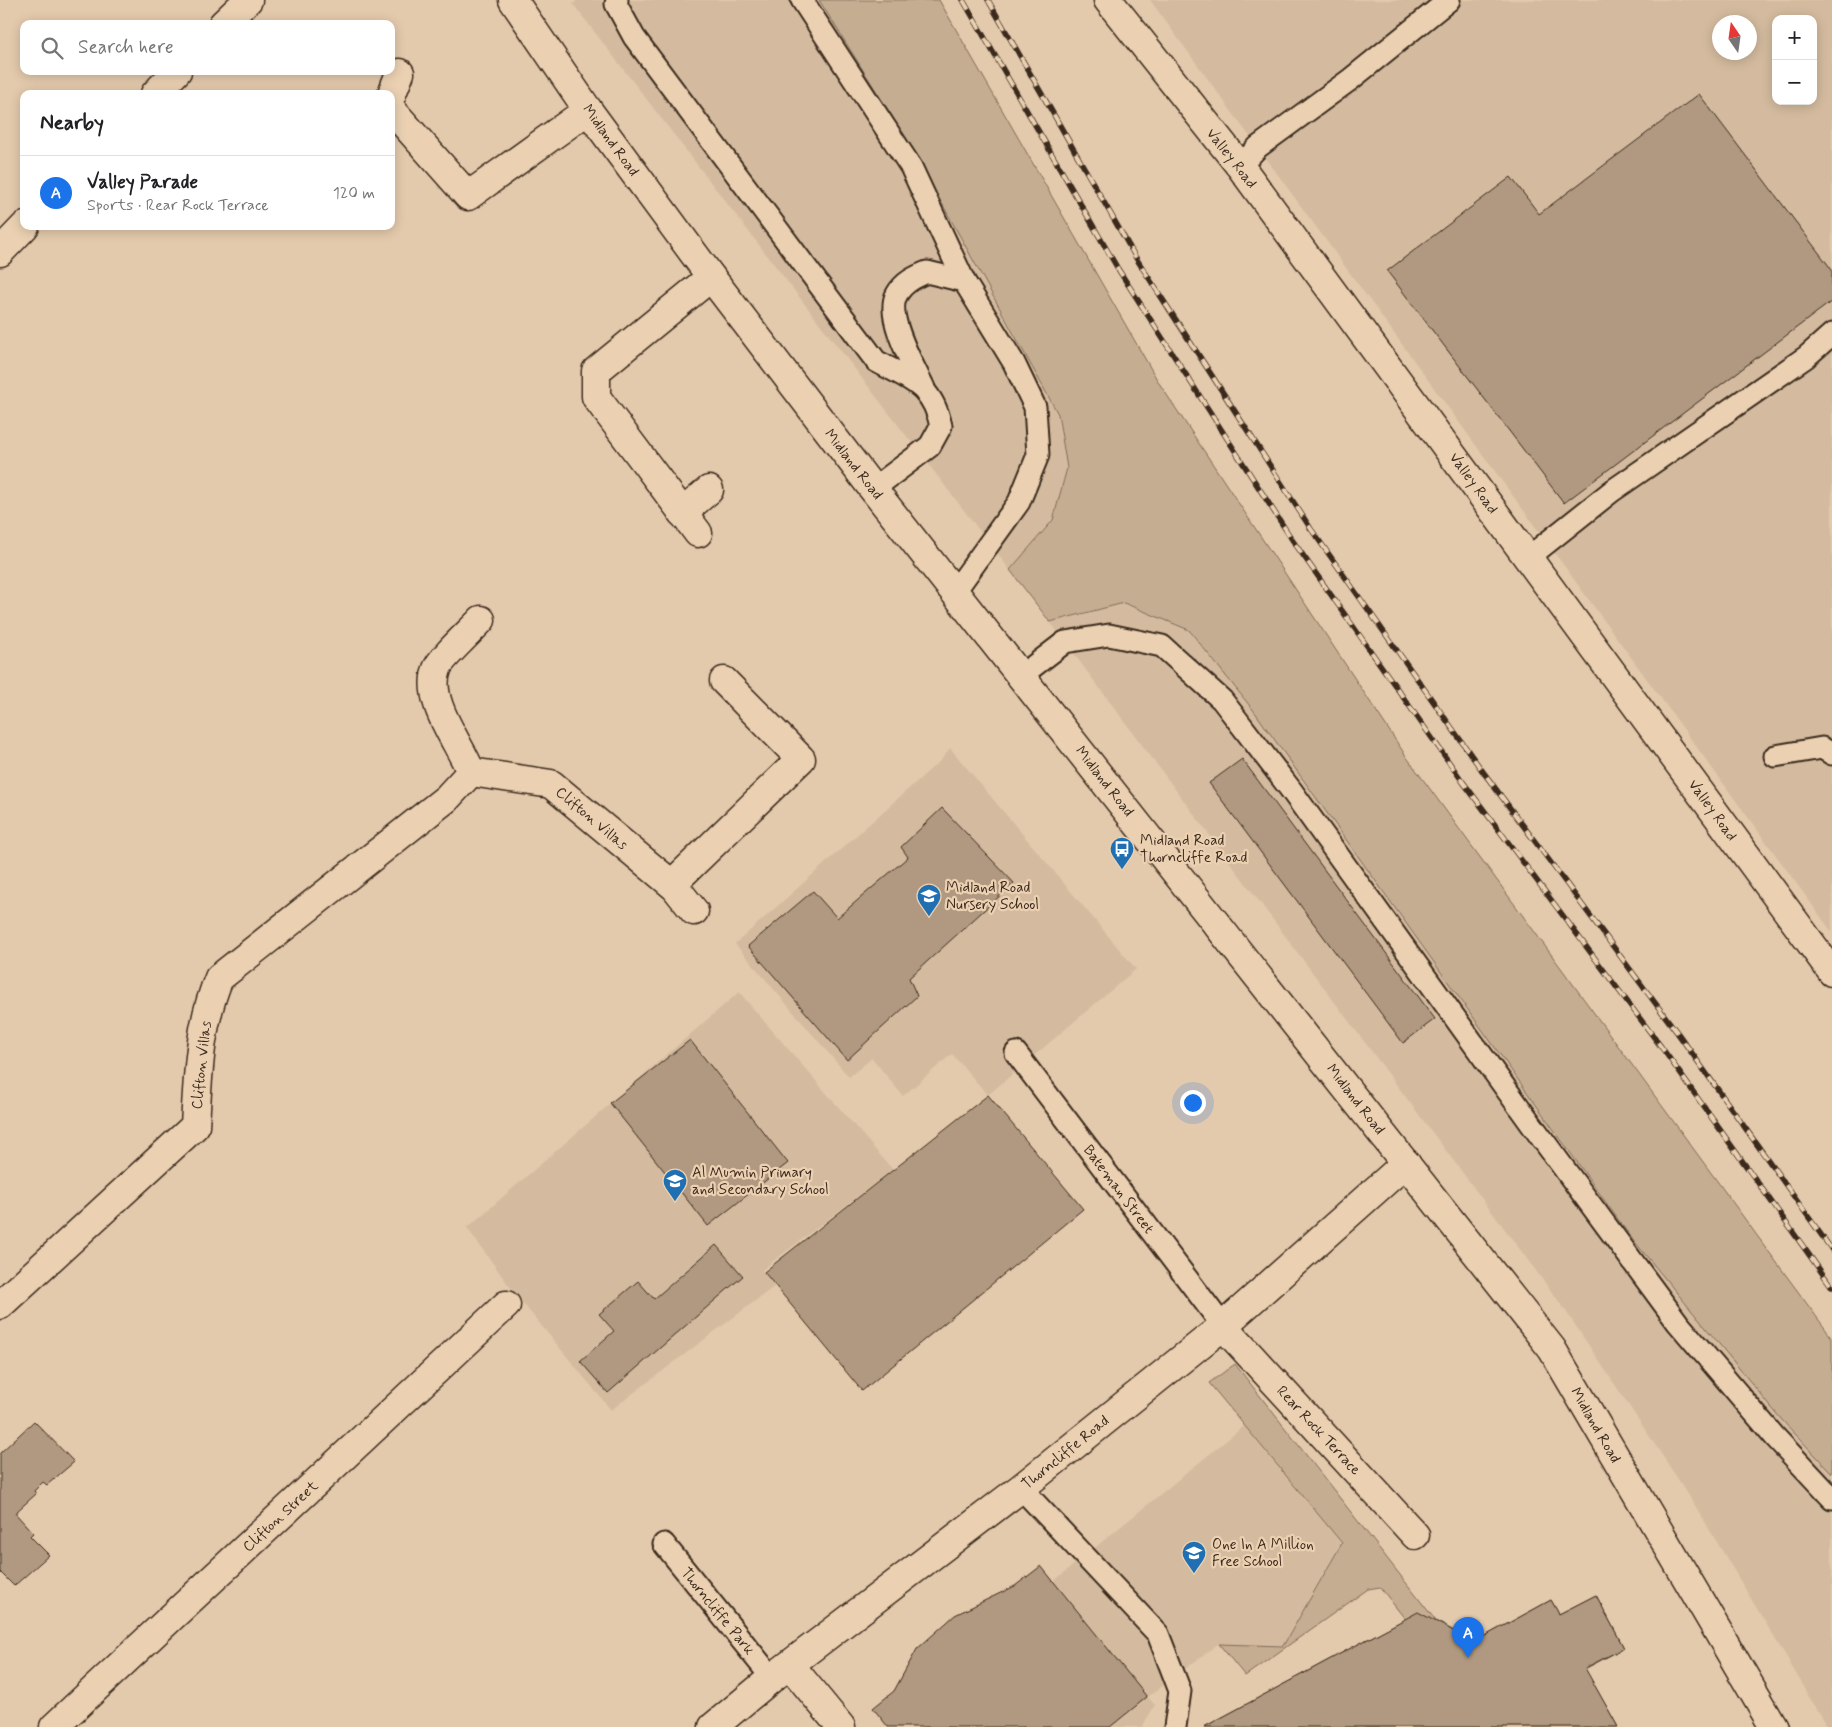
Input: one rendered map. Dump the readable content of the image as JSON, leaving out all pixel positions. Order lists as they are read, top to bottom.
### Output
{
  "streets": {
    "main road": [
      "Midland Road",
      "Valley Road",
      "Clifton Villas",
      "Rear Rock Terrace",
      "Thorncliffe Road",
      "Clifton Street"
    ],
    "lane": ["Bateman Street", "Thorncliffe Park"]
  },
  "crossings": [
    ["Midland Road", "Thorncliffe Road"],
    ["Bateman Street", "Rear Rock Terrace"],
    ["Bateman Street", "Thorncliffe Road"],
    ["Rear Rock Terrace", "Thorncliffe Road"],
    ["Thorncliffe Road", "Thorncliffe Park"]
  ],
  "places": {
    "bus stop": ["Midland Road Thorncliffe Road"],
    "school or university": ["Midland Road Nursery School", "Al Mumin Primary and Secondary School", "One In A Million Free School"]
  },
  "north": "top",
  "page": {
    "map_buttons": ["+", "−"],
    "search": "Search here",
    "heading": "Nearby",
    "list": [
      {
        "mark": "A",
        "name": "Valley Parade",
        "note": "Sports · Rear Rock Terrace",
        "value": "120 m"
      }
    ],
    "pins": "A"
  }
}
